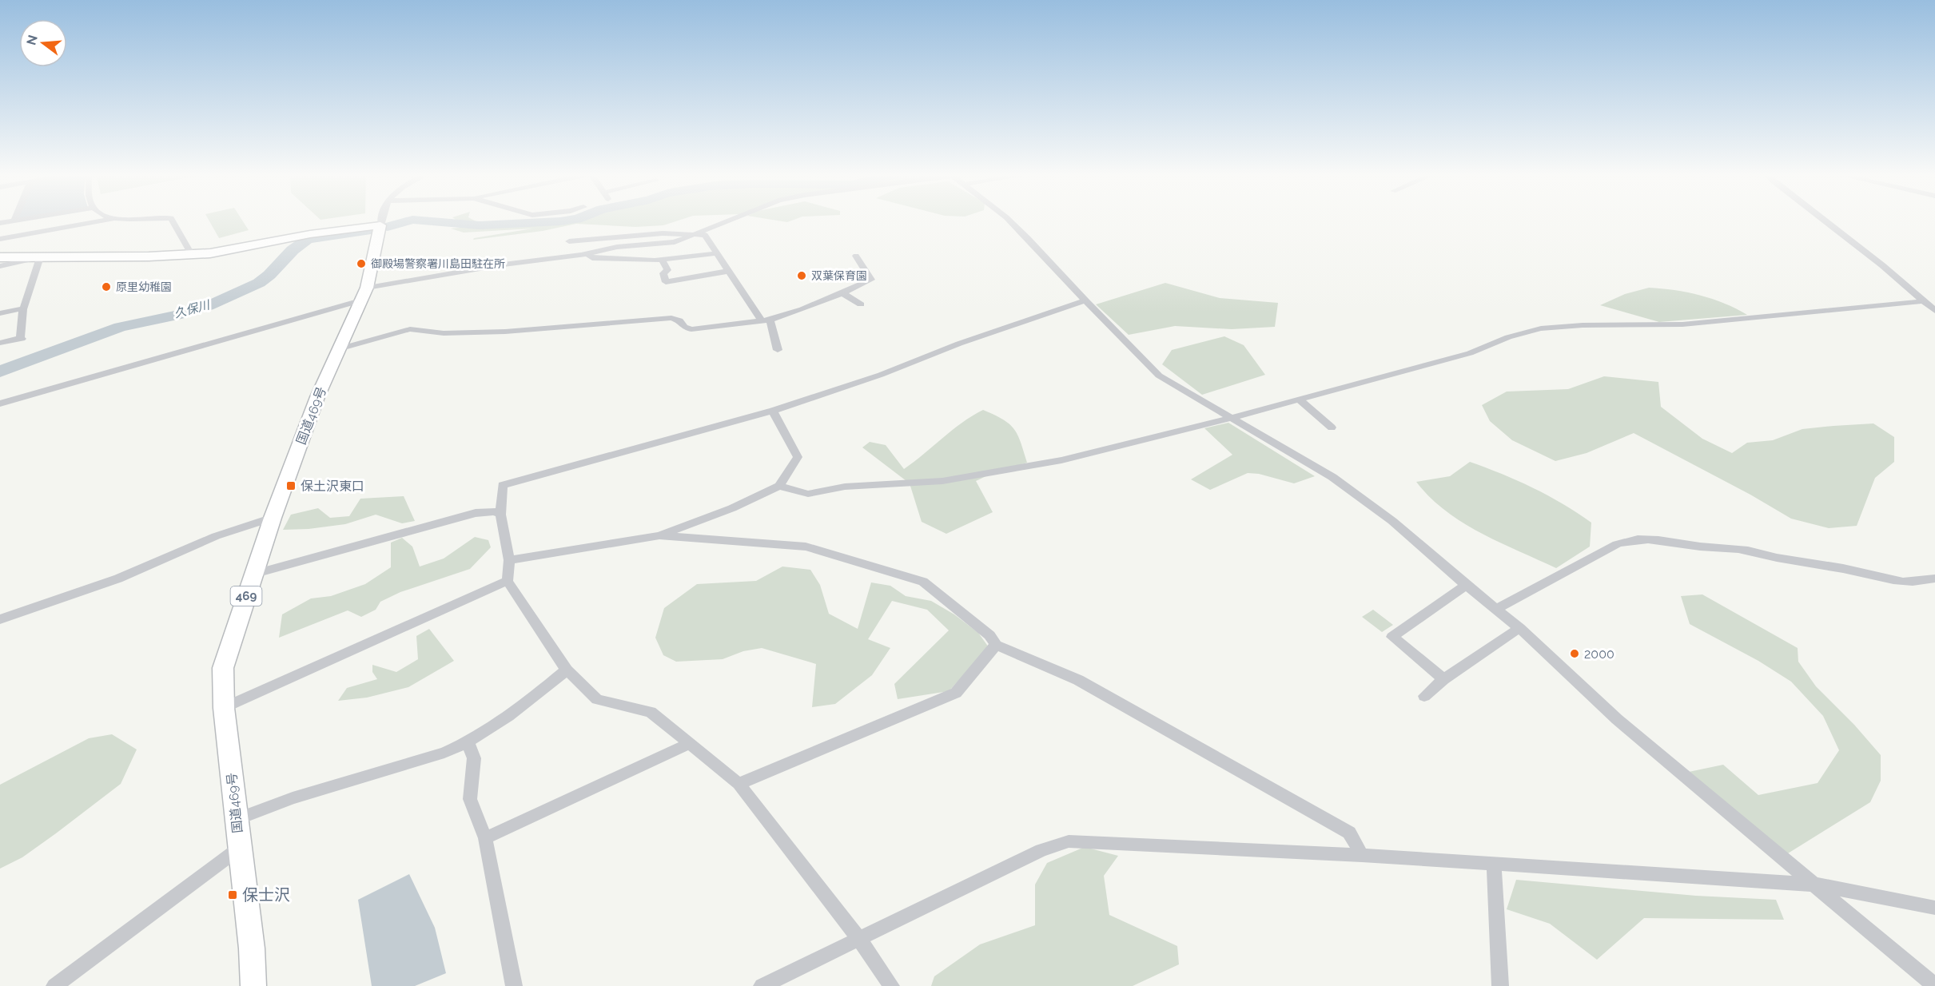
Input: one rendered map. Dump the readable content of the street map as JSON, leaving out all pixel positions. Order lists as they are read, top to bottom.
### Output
{
  "streets": {
    "highway": ["国道469号", "469"]
  },
  "water": ["久保川"],
  "places": {
    "other": [
      "御殿場警察署川島田駐在所",
      "双葉保育園",
      "原里幼稚園",
      "2000"
    ],
    "transit": ["保土沢東口", "保士沢"]
  },
  "north": "left"
}
